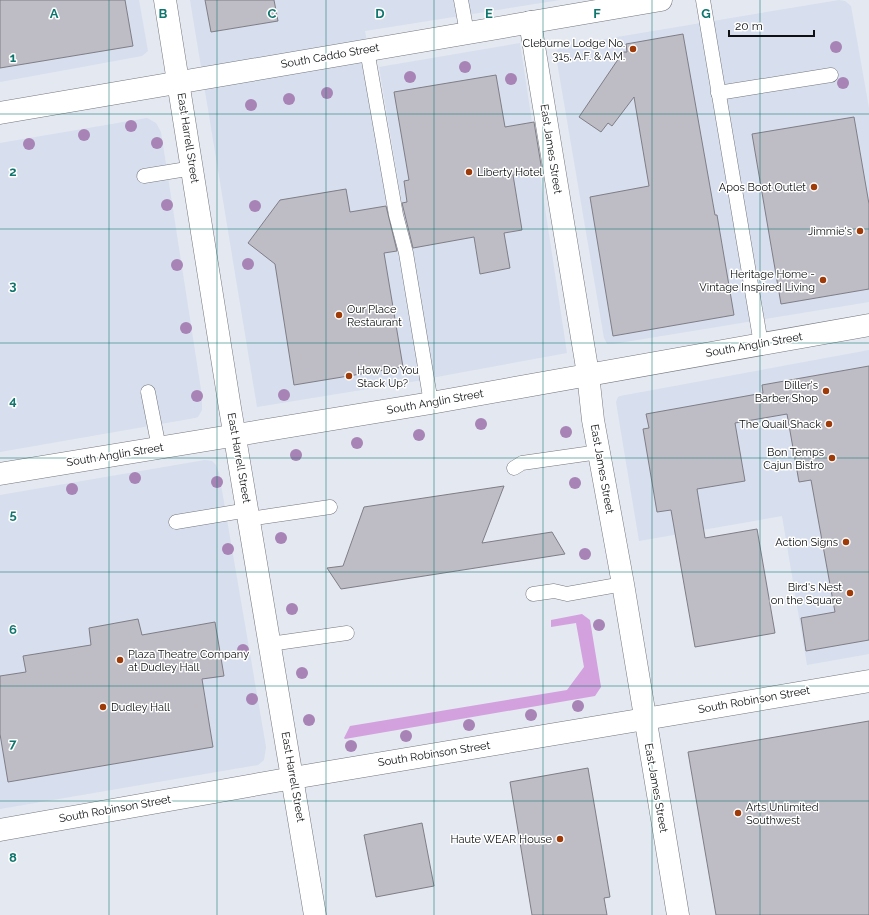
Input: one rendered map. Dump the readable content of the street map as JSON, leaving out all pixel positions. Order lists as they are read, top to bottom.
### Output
{
  "streets": {
    "street": [
      "South Caddo Street",
      "East Harrell Street",
      "East James Street",
      "South Anglin Street",
      "South Robinson Street"
    ]
  },
  "crossings": [
    ["South Caddo Street", "East Harrell Street"],
    ["South Caddo Street", "East James Street"],
    ["East Harrell Street", "South Anglin Street"],
    ["East Harrell Street", "South Robinson Street"],
    ["East James Street", "South Anglin Street"],
    ["East James Street", "South Robinson Street"]
  ],
  "places": [
    "Cleburne Lodge No. 315, A.F. & A.M.",
    "Liberty Hotel",
    "Apos Boot Outlet",
    "Jimmie's",
    "Heritage Home - Vintage Inspired Living",
    "Our Place Restaurant",
    "How Do You Stack Up?",
    "Diller's Barber Shop",
    "The Quail Shack",
    "Bon Temps Cajun Bistro",
    "Action Signs",
    "Bird's Nest on the Square",
    "Plaza Theatre Company at Dudley Hall",
    "Dudley Hall",
    "Arts Unlimited Southwest",
    "Haute WEAR House"
  ],
  "scale_bar": "20 m",
  "grid": {
    "columns": [
      "A",
      "B",
      "C",
      "D",
      "E",
      "F",
      "G"
    ],
    "rows": [
      "1",
      "2",
      "3",
      "4",
      "5",
      "6",
      "7",
      "8"
    ]
  }
}
